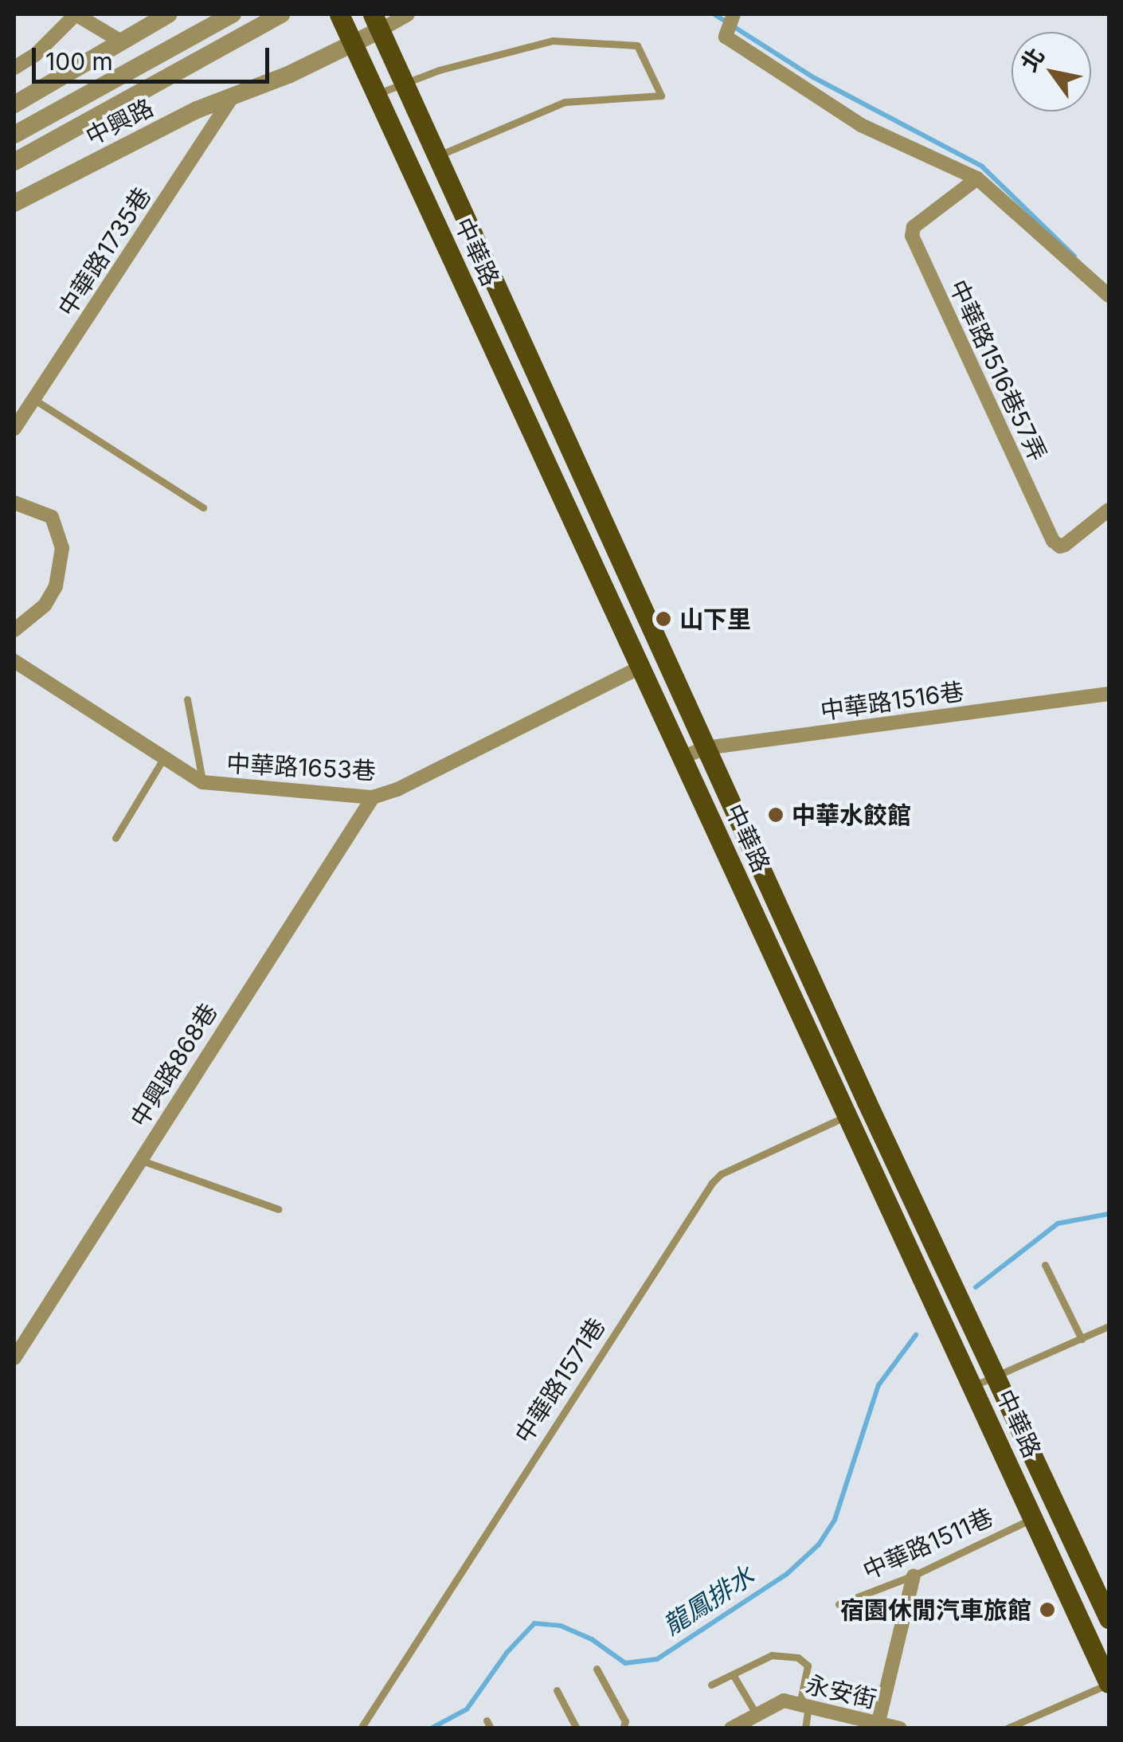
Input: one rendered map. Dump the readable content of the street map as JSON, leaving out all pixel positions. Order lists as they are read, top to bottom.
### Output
{
  "streets": {
    "main road": ["中華路"],
    "street": [
      "中興路",
      "中華路1735巷",
      "中華路1516巷57弄",
      "中華路1516巷",
      "中華路1653巷",
      "中興路868巷",
      "永安街"
    ],
    "lane": ["中華路1571巷", "中華路1511巷"]
  },
  "crossings": [
    ["中興路", "中華路1735巷"],
    ["中興路", "中華路"],
    ["中華路", "中華路1516巷"],
    ["中華路", "中華路1653巷"],
    ["中華路", "中華路1571巷"],
    ["中華路", "中華路1511巷"],
    ["中華路1653巷", "中興路868巷"]
  ],
  "water": ["龍鳳排水"],
  "places": ["山下里", "中華水餃館", "宿園休閒汽車旅館"],
  "scale_bar": "100 m",
  "north": "top left"
}
